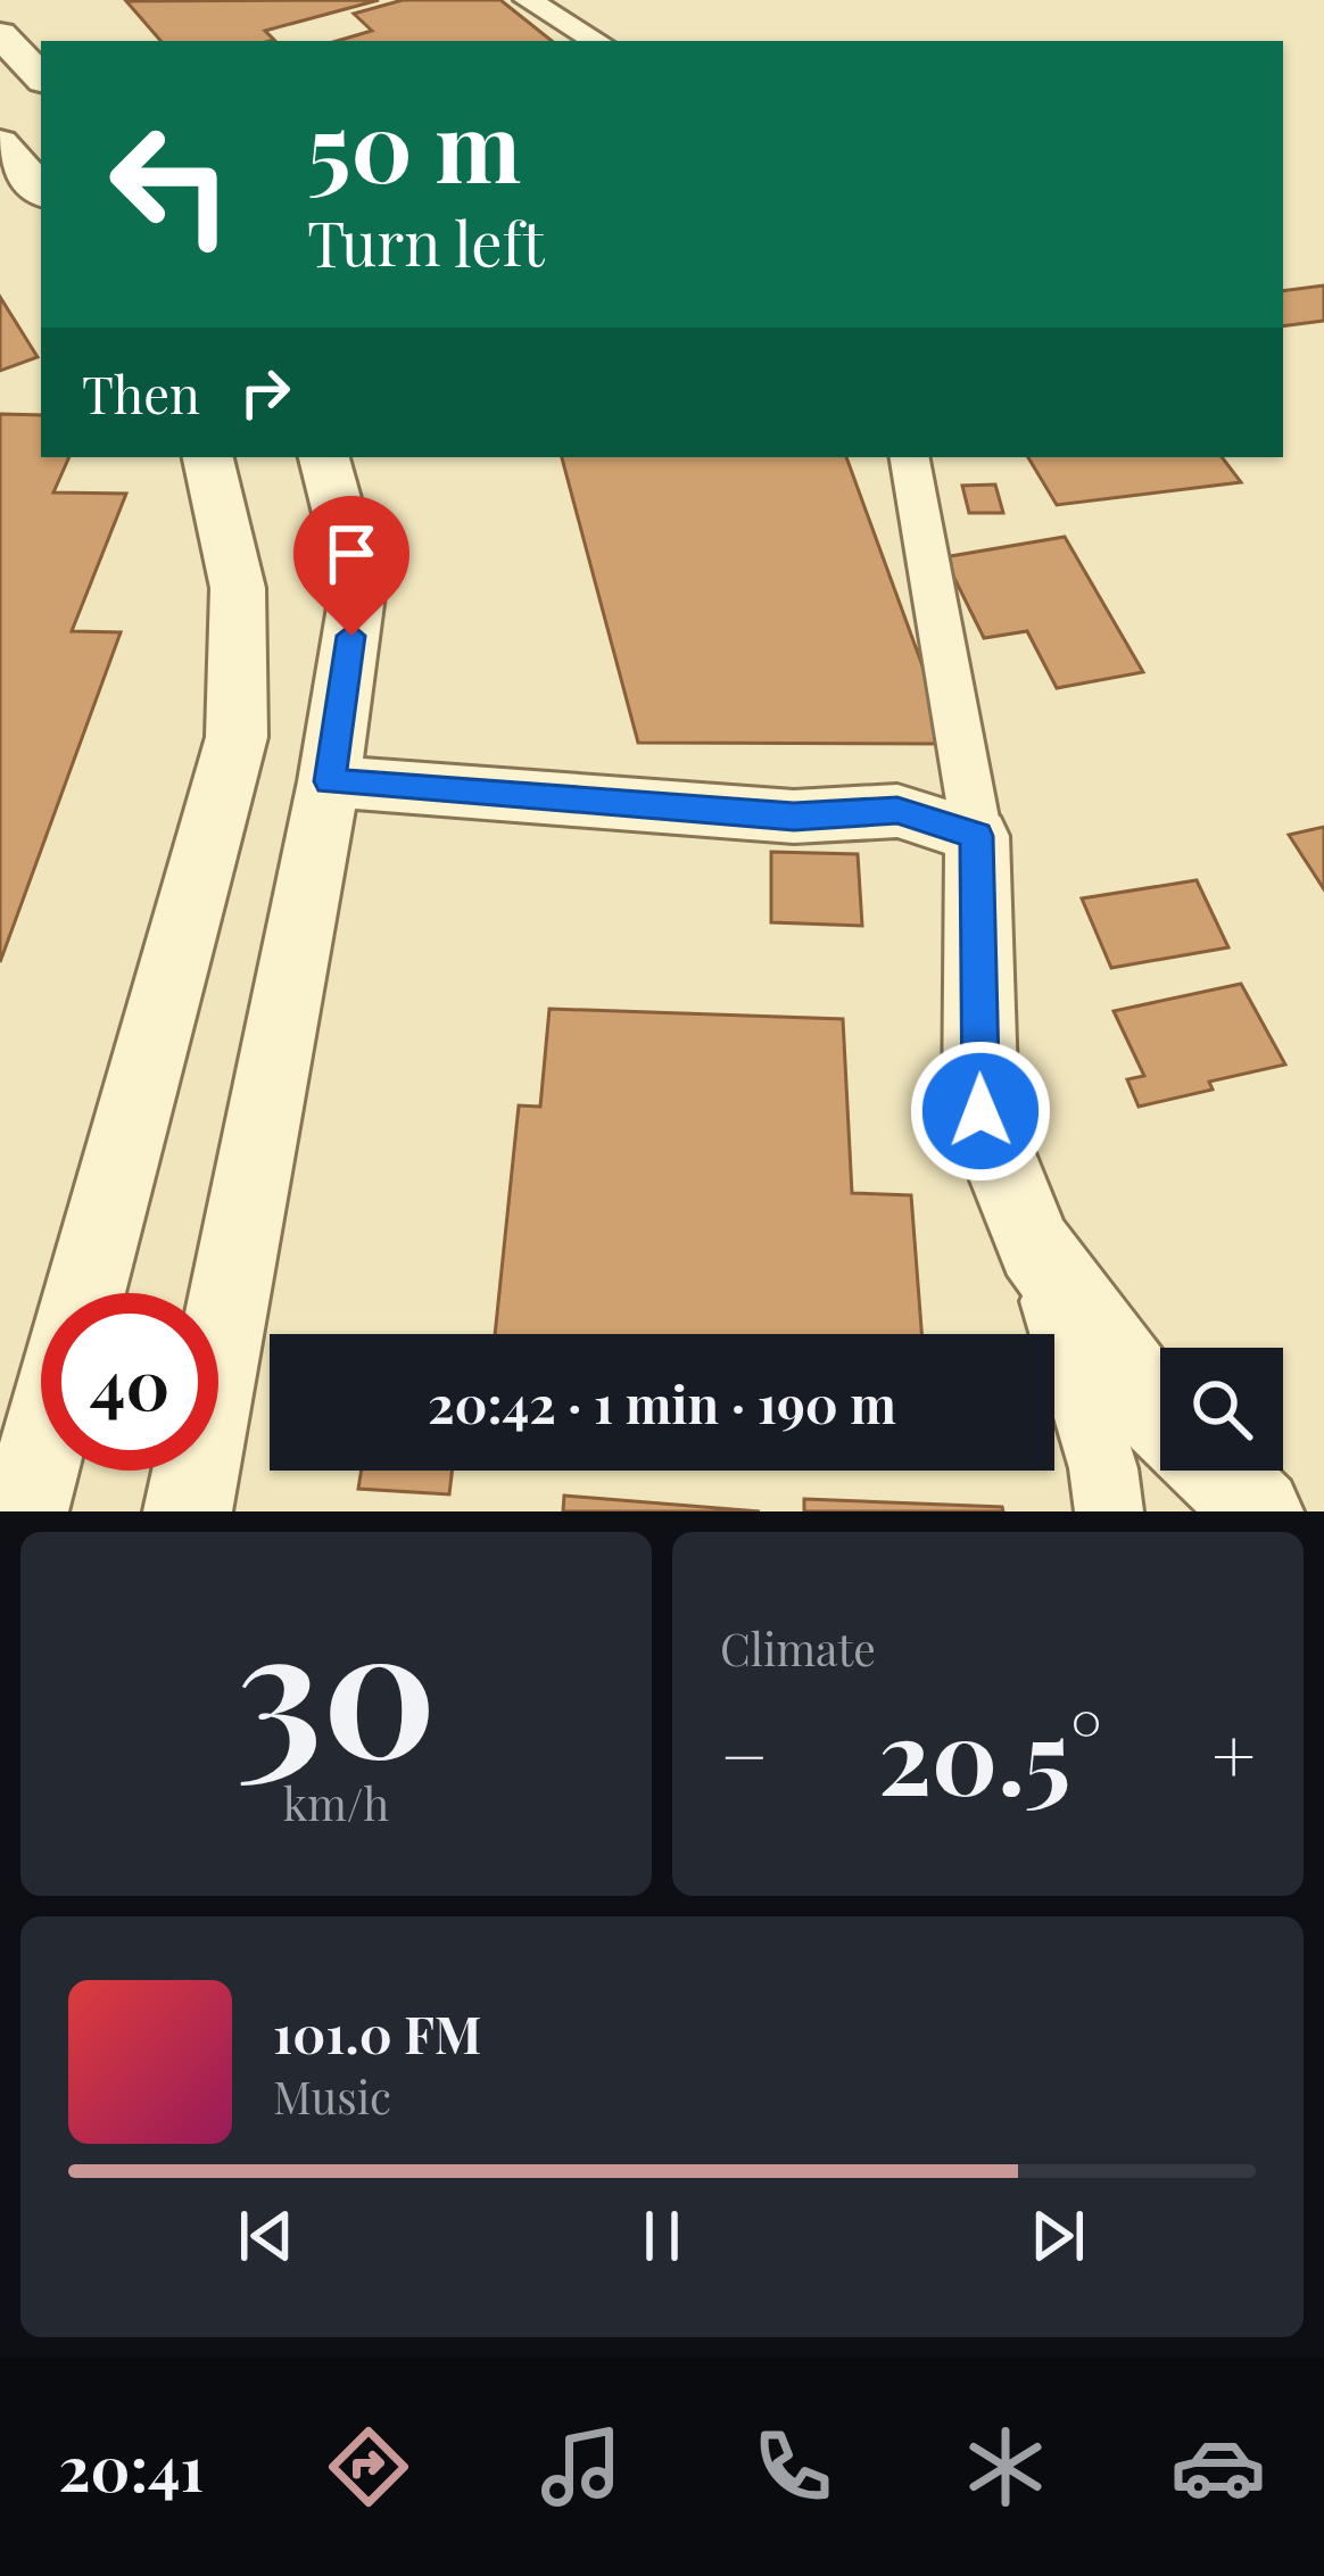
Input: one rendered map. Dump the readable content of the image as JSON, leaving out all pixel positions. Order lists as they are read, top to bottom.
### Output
{
  "page": {
    "turn": ["50 m", "Turn left"],
    "then": "Then",
    "limit": "40",
    "trip": "20:42 · 1 min · 190 m",
    "tile": [
      ["30", "km/h"],
      "Climate"
    ],
    "heat": ["−", "20.5°", "+"],
    "song": ["101.0 FM", "Music"],
    "tabs": "20:41"
  }
}
